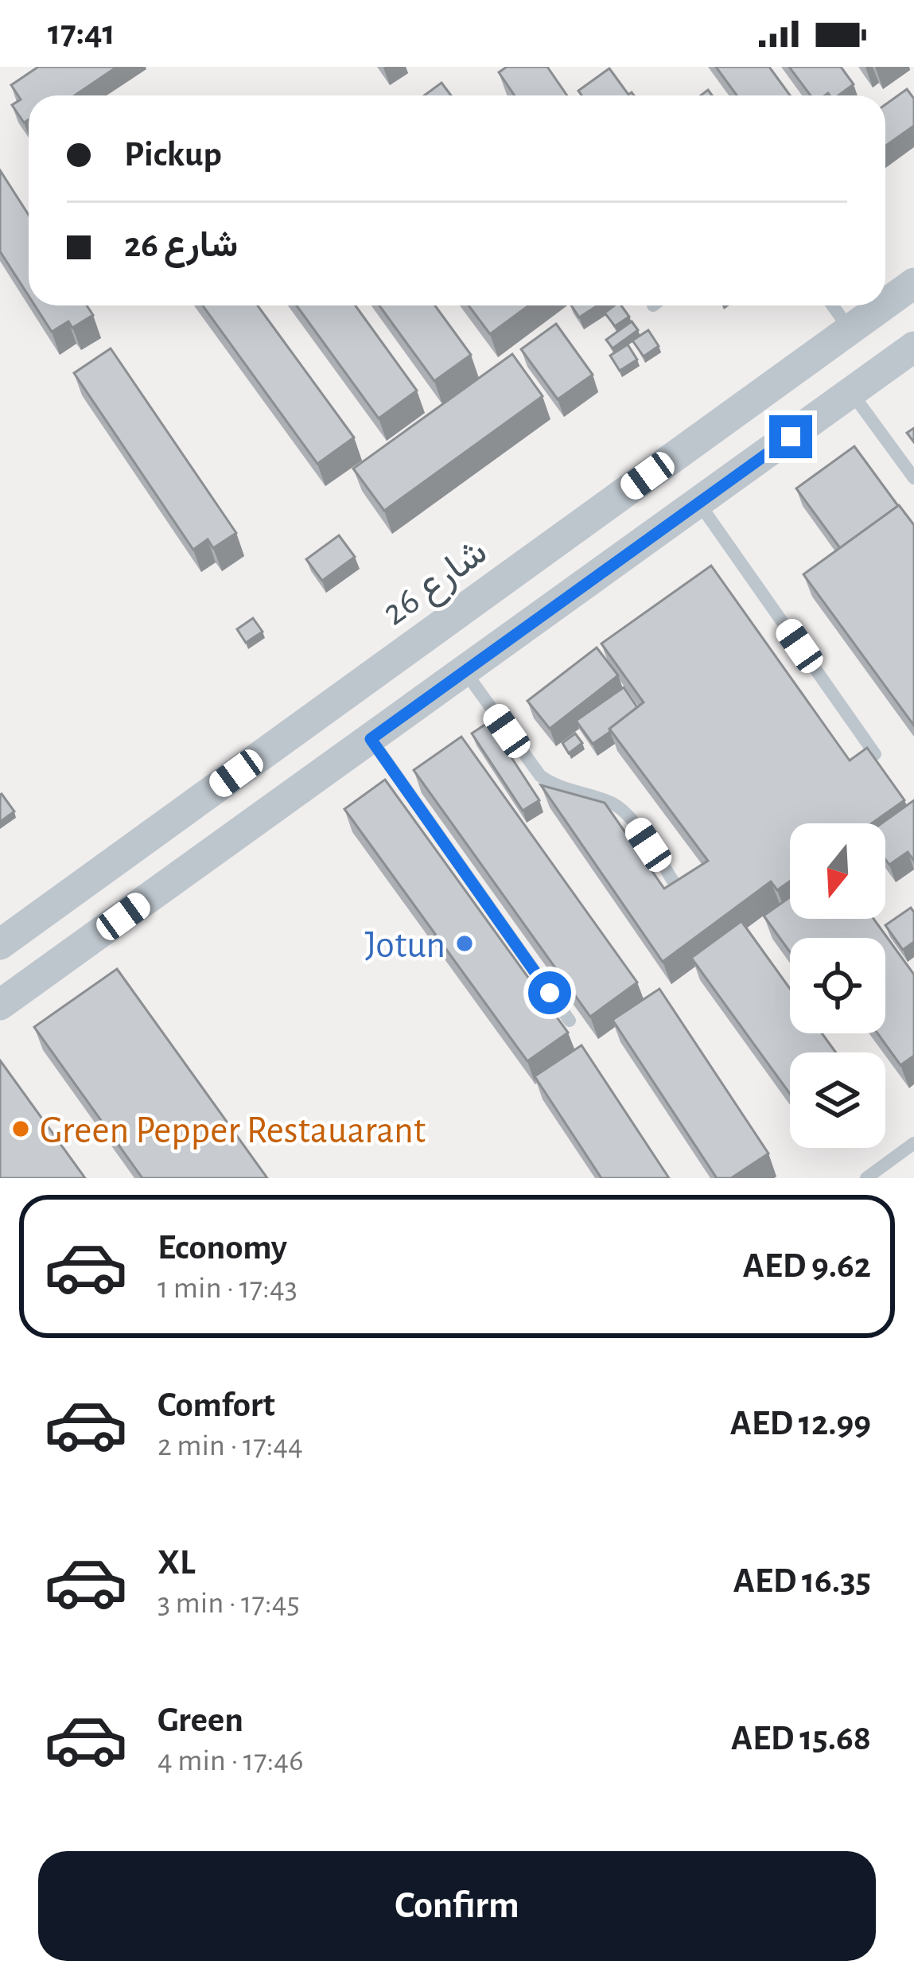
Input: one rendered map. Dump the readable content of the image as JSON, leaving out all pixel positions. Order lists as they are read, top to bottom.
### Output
{
  "streets": {
    "street": ["شارع 26"]
  },
  "places": ["Jotun", "Green Pepper Restauarant"],
  "north": "bottom",
  "page": {
    "status": "17:41",
    "banner": ["Pickup", "شارع 26"],
    "list": [
      {
        "name": "Economy",
        "note": "1 min · 17:43",
        "value": "AED 9.62"
      },
      {
        "name": "Comfort",
        "note": "2 min · 17:44",
        "value": "AED 12.99"
      },
      {
        "name": "XL",
        "note": "3 min · 17:45",
        "value": "AED 16.35"
      },
      {
        "name": "Green",
        "note": "4 min · 17:46",
        "value": "AED 15.68"
      }
    ],
    "buttons": "Confirm"
  }
}
